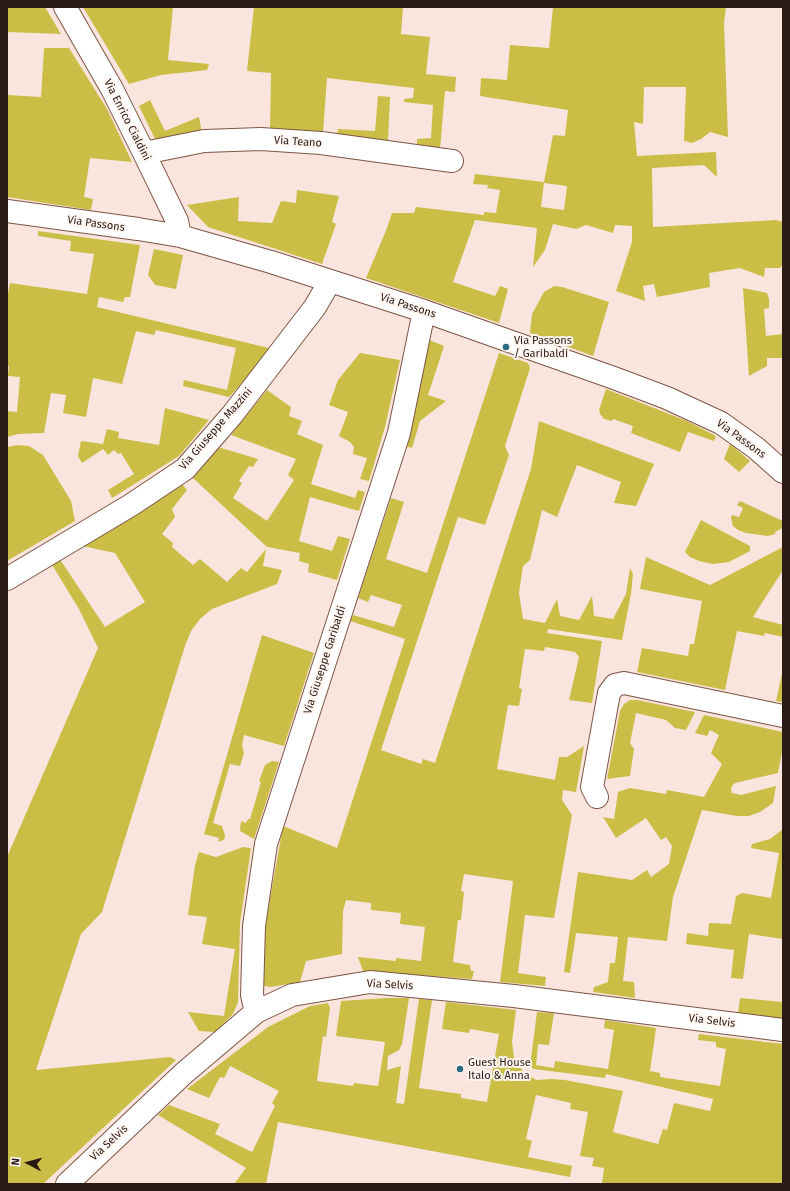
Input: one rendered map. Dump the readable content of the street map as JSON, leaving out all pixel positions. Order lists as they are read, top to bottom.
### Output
{
  "streets": {
    "street": [
      "Via Enrico Cialdini",
      "Via Teano",
      "Via Passons",
      "Via Giuseppe Mazzini",
      "Via Giuseppe Garibaldi",
      "Via Selvis"
    ]
  },
  "crossings": [
    ["Via Enrico Cialdini", "Via Teano"],
    ["Via Enrico Cialdini", "Via Passons"],
    ["Via Passons", "Via Giuseppe Mazzini"],
    ["Via Passons", "Via Giuseppe Garibaldi"],
    ["Via Giuseppe Garibaldi", "Via Selvis"]
  ],
  "places": ["Via Passons / Garibaldi", "Guest House Italo & Anna"],
  "north": "left"
}
